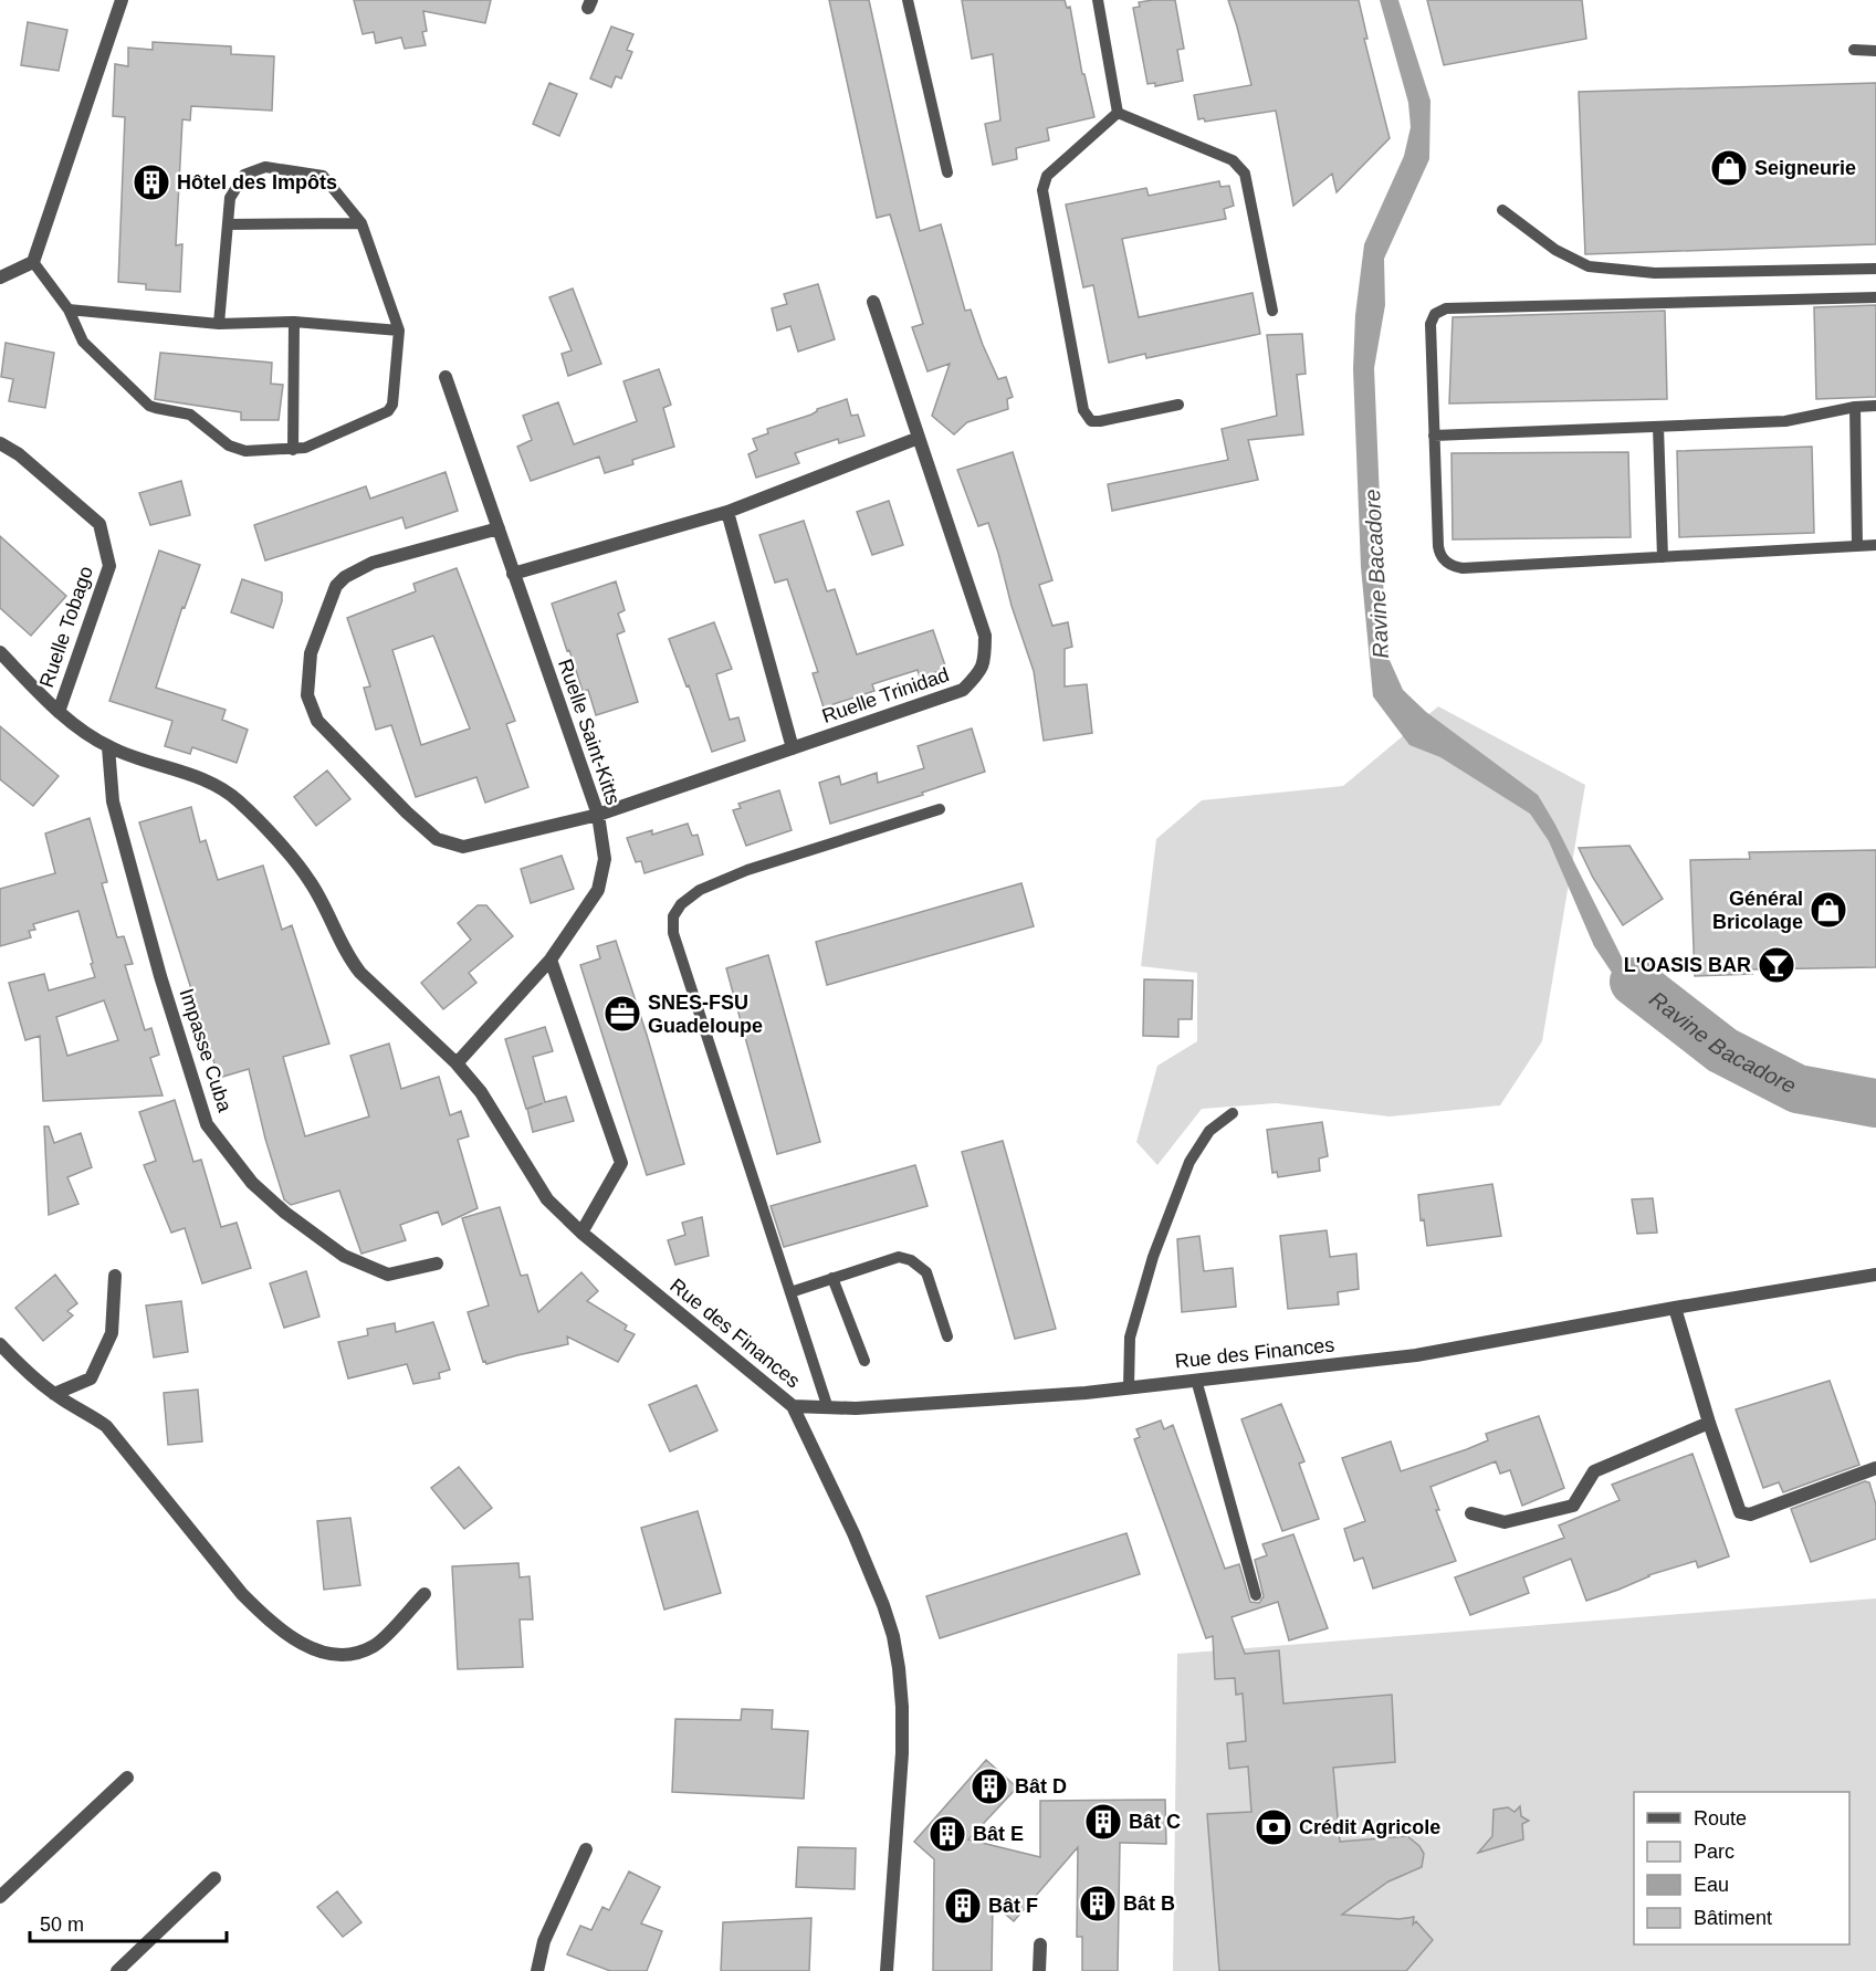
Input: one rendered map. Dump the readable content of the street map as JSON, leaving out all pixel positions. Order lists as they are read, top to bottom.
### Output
{
  "streets": {
    "street": [
      "Ruelle Tobago",
      "Ruelle Trinidad",
      "Ruelle Saint-Kitts",
      "Impasse Cuba",
      "Rue des Finances"
    ]
  },
  "crossings": [
    ["Ruelle Tobago", "Rue des Finances"],
    ["Ruelle Trinidad", "Ruelle Saint-Kitts"],
    ["Ruelle Saint-Kitts", "Rue des Finances"],
    ["Impasse Cuba", "Rue des Finances"]
  ],
  "water": ["Ravine Bacadore"],
  "places": {
    "shop": ["Seigneurie", "Général Bricolage"],
    "building": [
      "Hôtel des Impôts",
      "Bât D",
      "Bât C",
      "Bât E",
      "Bât B",
      "Bât F"
    ],
    "bar": ["L'OASIS BAR"],
    "office": ["SNES-FSU Guadeloupe"],
    "bank": ["Crédit Agricole"]
  },
  "legend": [
    "Route",
    "Parc",
    "Eau",
    "Bâtiment"
  ],
  "scale_bar": "50 m"
}
